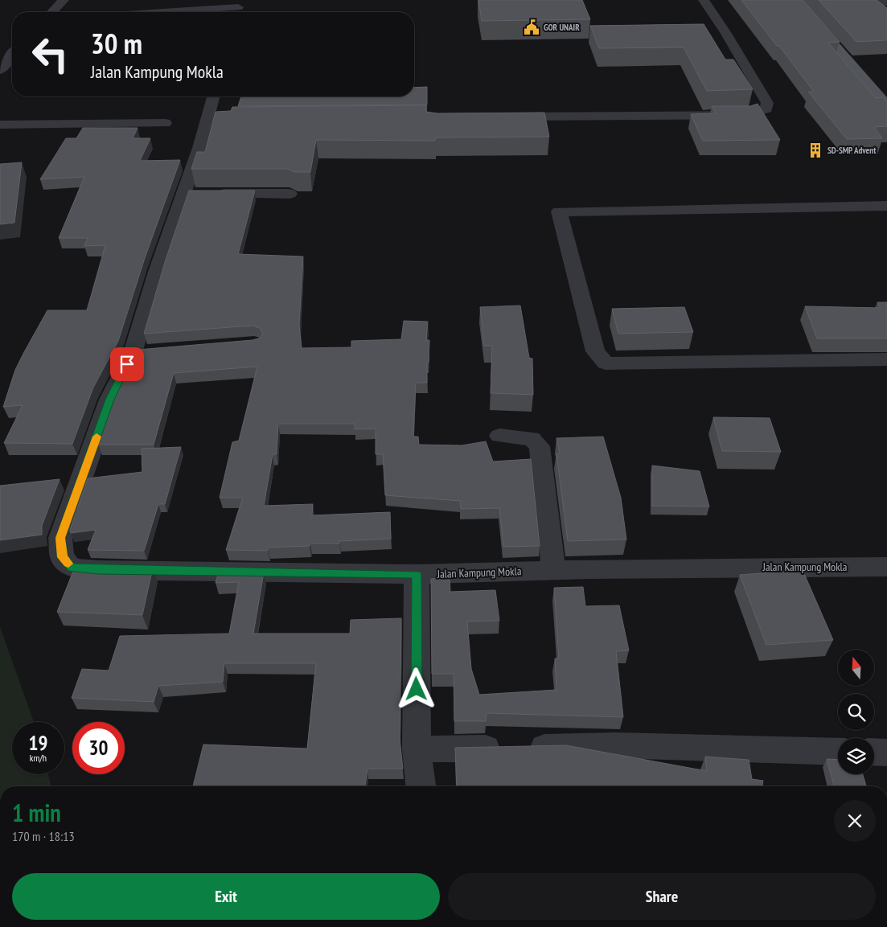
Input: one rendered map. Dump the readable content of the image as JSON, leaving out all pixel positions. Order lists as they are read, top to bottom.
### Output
{
  "streets": {
    "street": ["Jalan Kampung Mokla"]
  },
  "places": {
    "public building": ["GOR UNAIR"],
    "building": ["SD-SMP Advent"]
  },
  "north": "top",
  "page": {
    "turn": ["30 m", "Jalan Kampung Mokla"],
    "speed": "19 km/h",
    "limit": "30",
    "heading": ["1 min", "170 m · 18:13"],
    "buttons": ["Exit", "Share"]
  }
}
